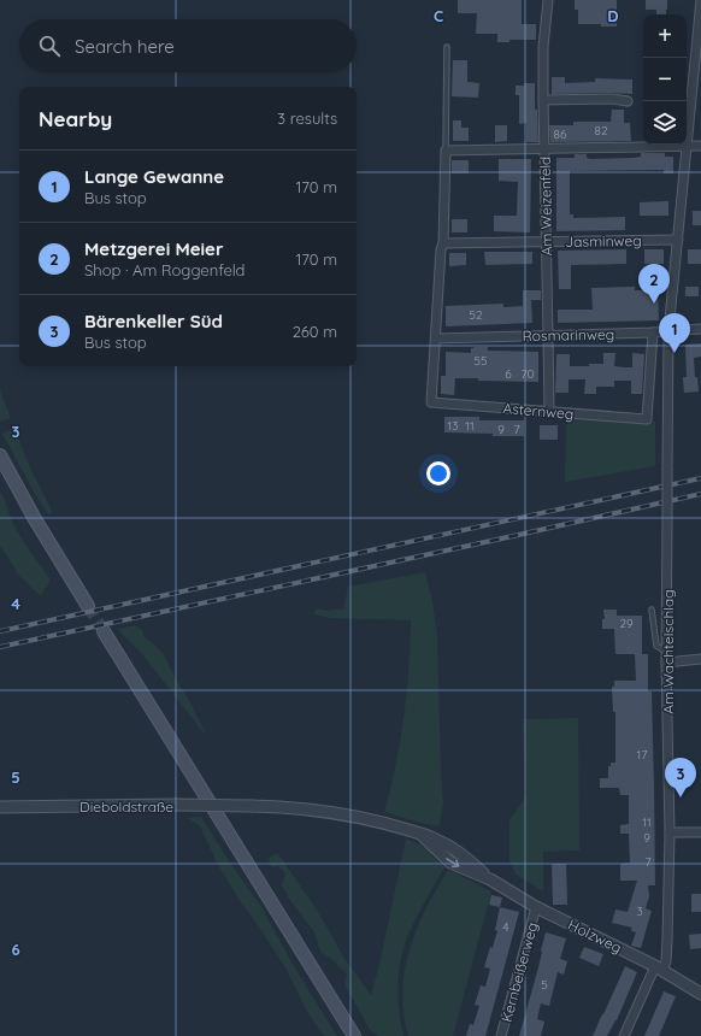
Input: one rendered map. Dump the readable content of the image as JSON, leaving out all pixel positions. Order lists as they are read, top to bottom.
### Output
{
  "streets": {
    "street": [
      "Am Weizenfeld",
      "Jasminweg",
      "Rosmarinweg",
      "Asternweg",
      "Am Wachtelschlag",
      "Dieboldstraße",
      "Holzweg",
      "Kernbeißerweg"
    ]
  },
  "crossings": [
    ["Am Weizenfeld", "Jasminweg"],
    ["Am Weizenfeld", "Rosmarinweg"],
    ["Am Weizenfeld", "Asternweg"],
    ["Jasminweg", "Am Wachtelschlag"],
    ["Rosmarinweg", "Asternweg"],
    ["Rosmarinweg", "Am Wachtelschlag"],
    ["Am Wachtelschlag", "Holzweg"],
    ["Dieboldstraße", "Holzweg"],
    ["Holzweg", "Kernbeißerweg"]
  ],
  "house_numbers": [
    "82",
    "86",
    "52",
    "55",
    "6",
    "70",
    "13",
    "11",
    "9",
    "7",
    "29",
    "17",
    "11",
    "9",
    "7",
    "3",
    "4",
    "5"
  ],
  "page": {
    "map_buttons": ["+", "−"],
    "search": "Search here",
    "heading": ["Nearby", "3 results"],
    "list": [
      {
        "mark": "1",
        "name": "Lange Gewanne",
        "note": "Bus stop",
        "value": "170 m"
      },
      {
        "mark": "2",
        "name": "Metzgerei Meier",
        "note": "Shop · Am Roggenfeld",
        "value": "170 m"
      },
      {
        "mark": "3",
        "name": "Bärenkeller Süd",
        "note": "Bus stop",
        "value": "260 m"
      }
    ],
    "pins": ["2", "1", "3"]
  },
  "grid": {
    "columns": ["C", "D"],
    "rows": [
      "3",
      "4",
      "5",
      "6"
    ]
  }
}
